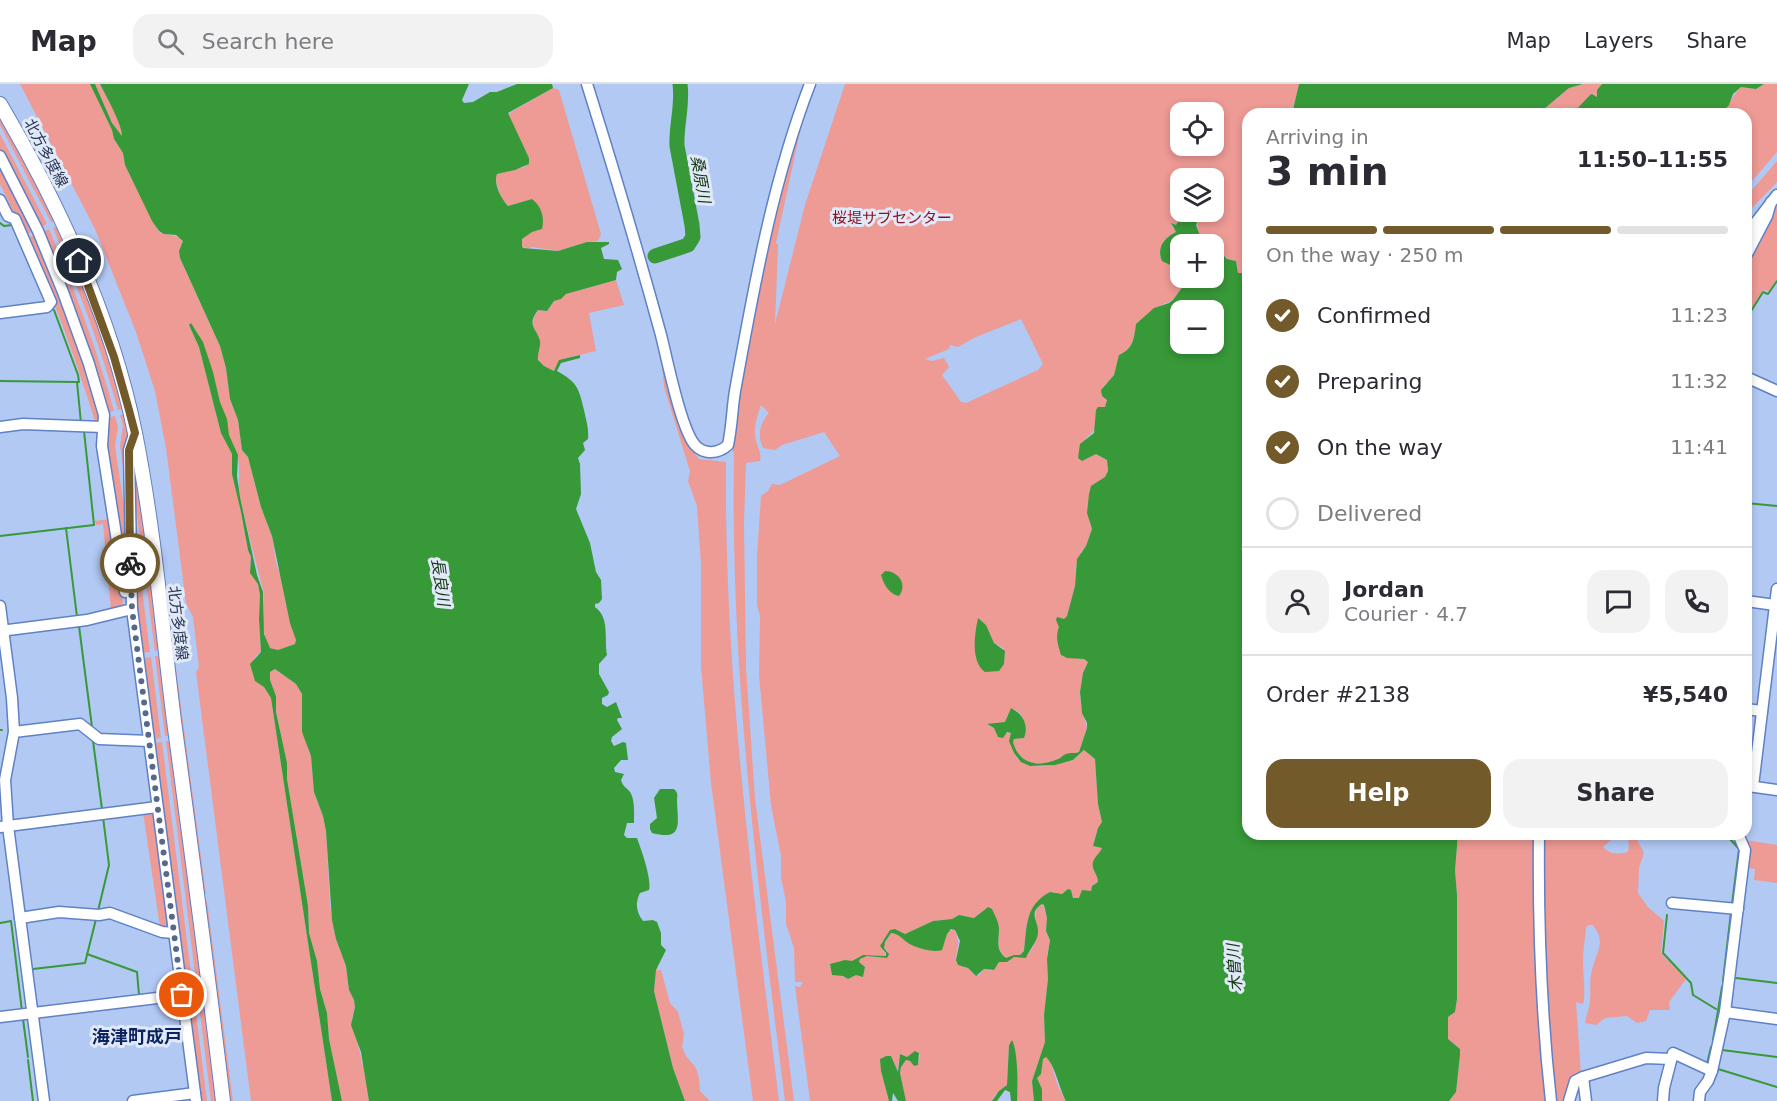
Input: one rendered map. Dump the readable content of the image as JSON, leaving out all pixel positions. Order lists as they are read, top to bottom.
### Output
{
  "streets": {
    "main road": ["北方多度線"]
  },
  "districts": ["海津町成戸"],
  "water": ["桑原川", "長良川", "木曽川"],
  "parks": ["桜堤サブセンター"],
  "page": {
    "header": "Map",
    "search": "Search here",
    "nav": ["Map", "Layers", "Share"],
    "map_buttons": ["+", "−"],
    "heading": ["3 min", "Arriving in", "11:50–11:55"],
    "panel": [
      "Jordan",
      "Courier · 4.7",
      "Order #2138",
      "¥5,540"
    ],
    "bar": "On the way · 250 m",
    "list": [
      ["Confirmed", "11:23"],
      ["Preparing", "11:32"],
      ["On the way", "11:41"],
      "Delivered"
    ],
    "buttons": ["Help", "Share"]
  }
}
